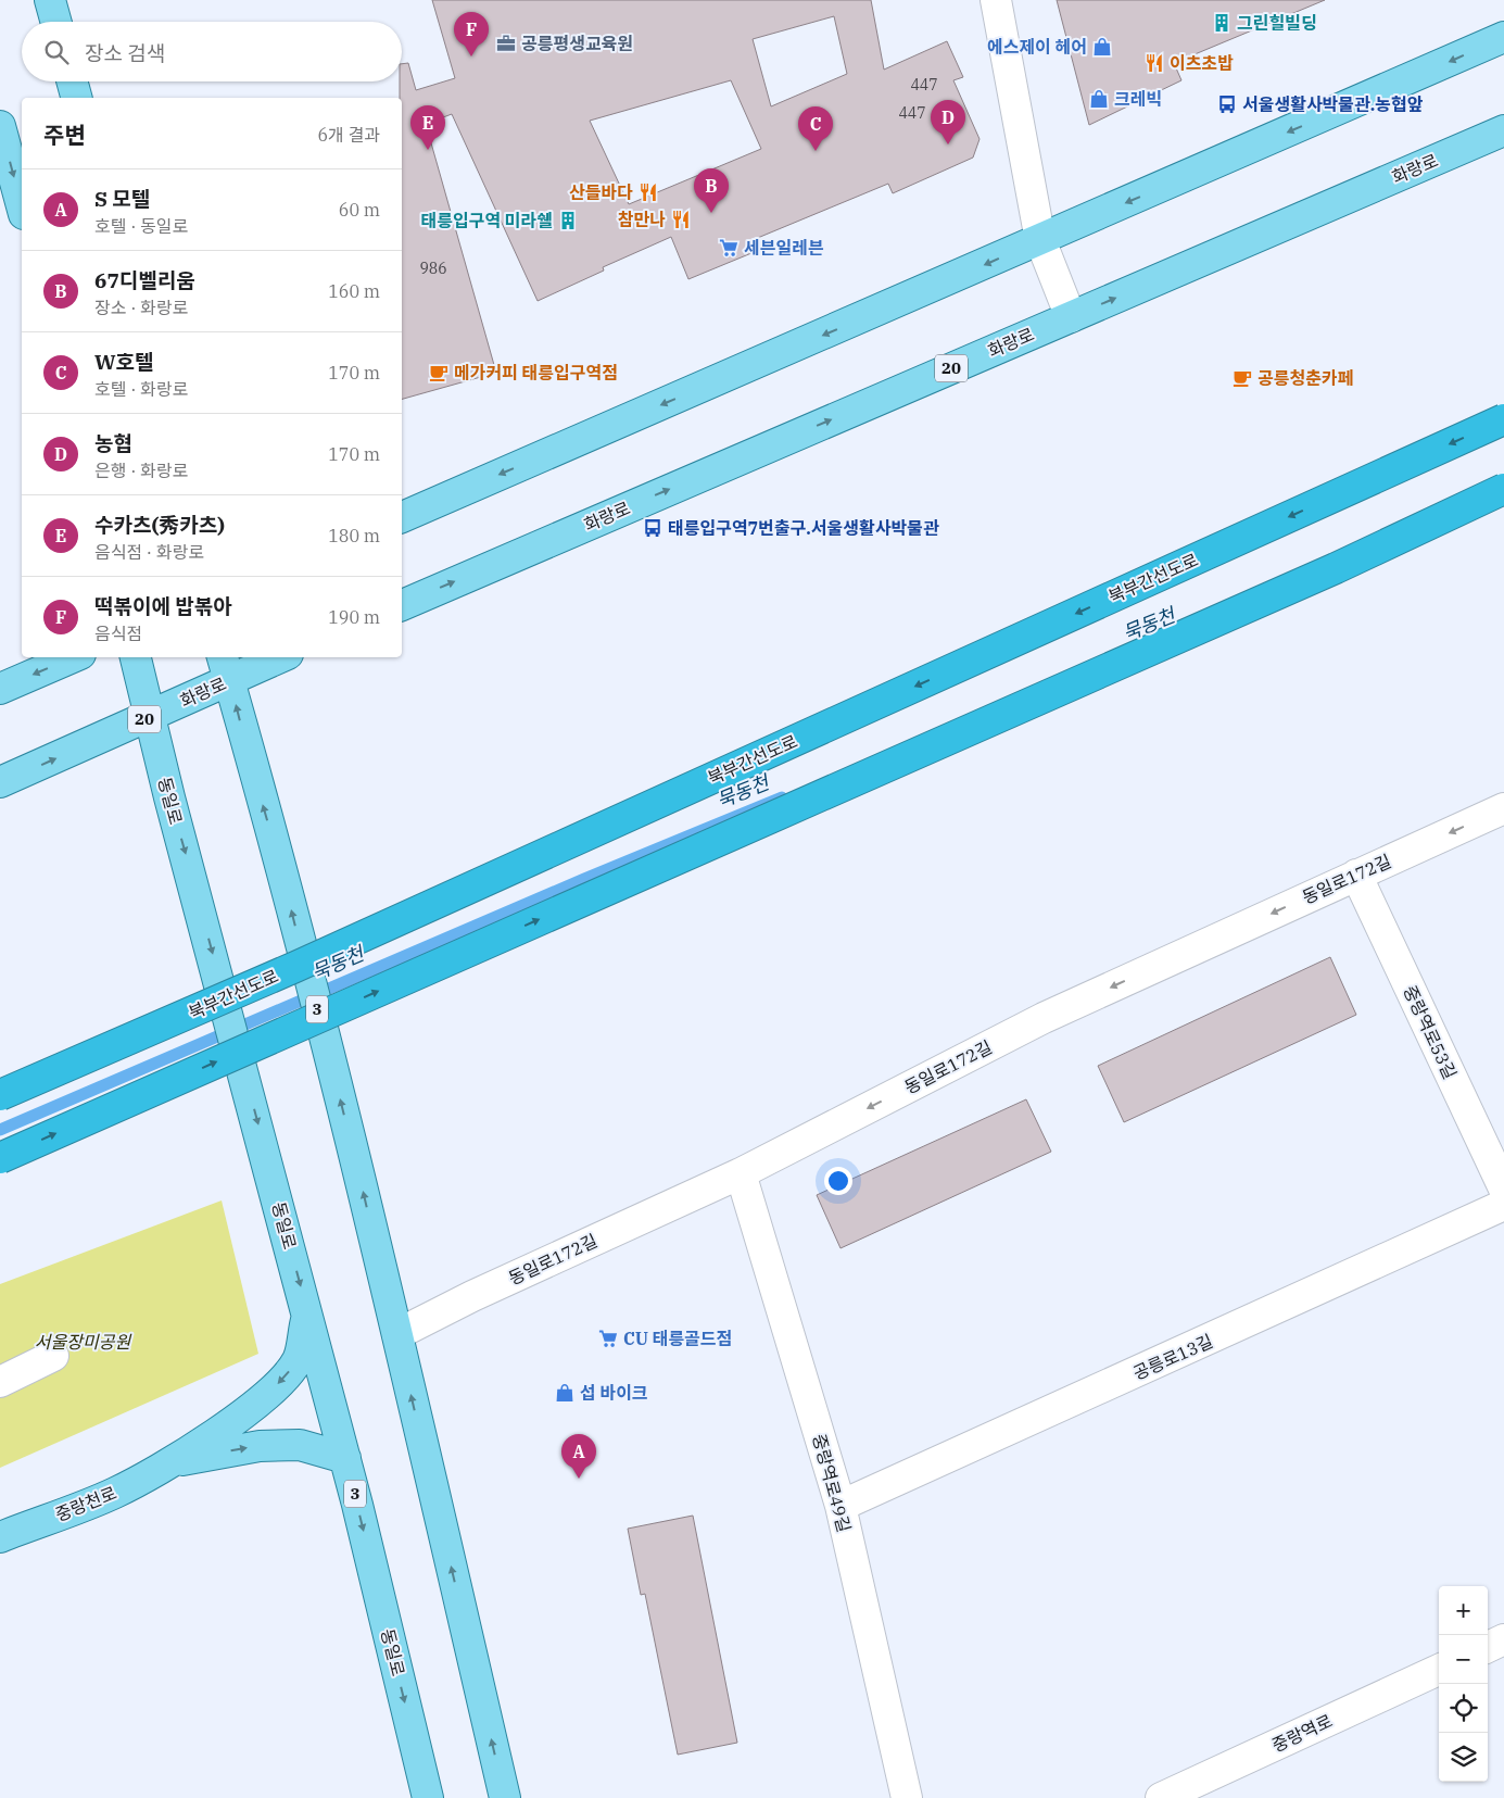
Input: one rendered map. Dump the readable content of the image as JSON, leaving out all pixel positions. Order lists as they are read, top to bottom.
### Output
{
  "streets": {
    "highway": ["북부간선도로"],
    "main road": [
      "화랑로",
      "20",
      "동일로",
      "3",
      "중랑천로"
    ],
    "street": [
      "동일로172길",
      "중랑역로53길",
      "공릉로13길",
      "중랑역로49길",
      "중랑역로"
    ]
  },
  "crossings": [
    ["화랑로", "동일로"],
    ["화랑로", "3"],
    ["동일로", "중랑천로"],
    ["동일로172길", "3"],
    ["동일로172길", "중랑역로53길"],
    ["동일로172길", "중랑역로49길"],
    ["공릉로13길", "중랑역로49길"]
  ],
  "one_way": ["동일로172길", "중랑천로"],
  "water": ["묵동천"],
  "parks": ["서울장미공원"],
  "places": {
    "building": ["그린힐빌딩", "태릉입구역 미라쉘"],
    "office": ["공릉평생교육원"],
    "shop": ["에스제이 헤어", "크레빅", "섭 바이크"],
    "restaurant": ["이츠초밥", "산들바다", "참만나"],
    "bus stop": ["서울생활사박물관.농협앞", "태릉입구역7번출구.서울생활사박물관"],
    "supermarket": ["세븐일레븐", "CU 태릉골드점"],
    "cafe": ["메가커피 태릉입구역점", "공릉청춘카페"]
  },
  "house_numbers": ["447", "447", "986"],
  "page": {
    "pins": [
      "F",
      "D",
      "E",
      "C",
      "B",
      "A"
    ],
    "search": "장소 검색",
    "heading": ["주변", "6개 결과"],
    "list": [
      {
        "mark": "A",
        "name": "S 모텔",
        "note": "호텔 · 동일로",
        "value": "60 m"
      },
      {
        "mark": "B",
        "name": "67디벨리움",
        "note": "장소 · 화랑로",
        "value": "160 m"
      },
      {
        "mark": "C",
        "name": "W호텔",
        "note": "호텔 · 화랑로",
        "value": "170 m"
      },
      {
        "mark": "D",
        "name": "농협",
        "note": "은행 · 화랑로",
        "value": "170 m"
      },
      {
        "mark": "E",
        "name": "수카츠(秀카츠)",
        "note": "음식점 · 화랑로",
        "value": "180 m"
      },
      {
        "mark": "F",
        "name": "떡볶이에 밥볶아",
        "note": "음식점",
        "value": "190 m"
      }
    ],
    "map_buttons": ["+", "−"]
  }
}
